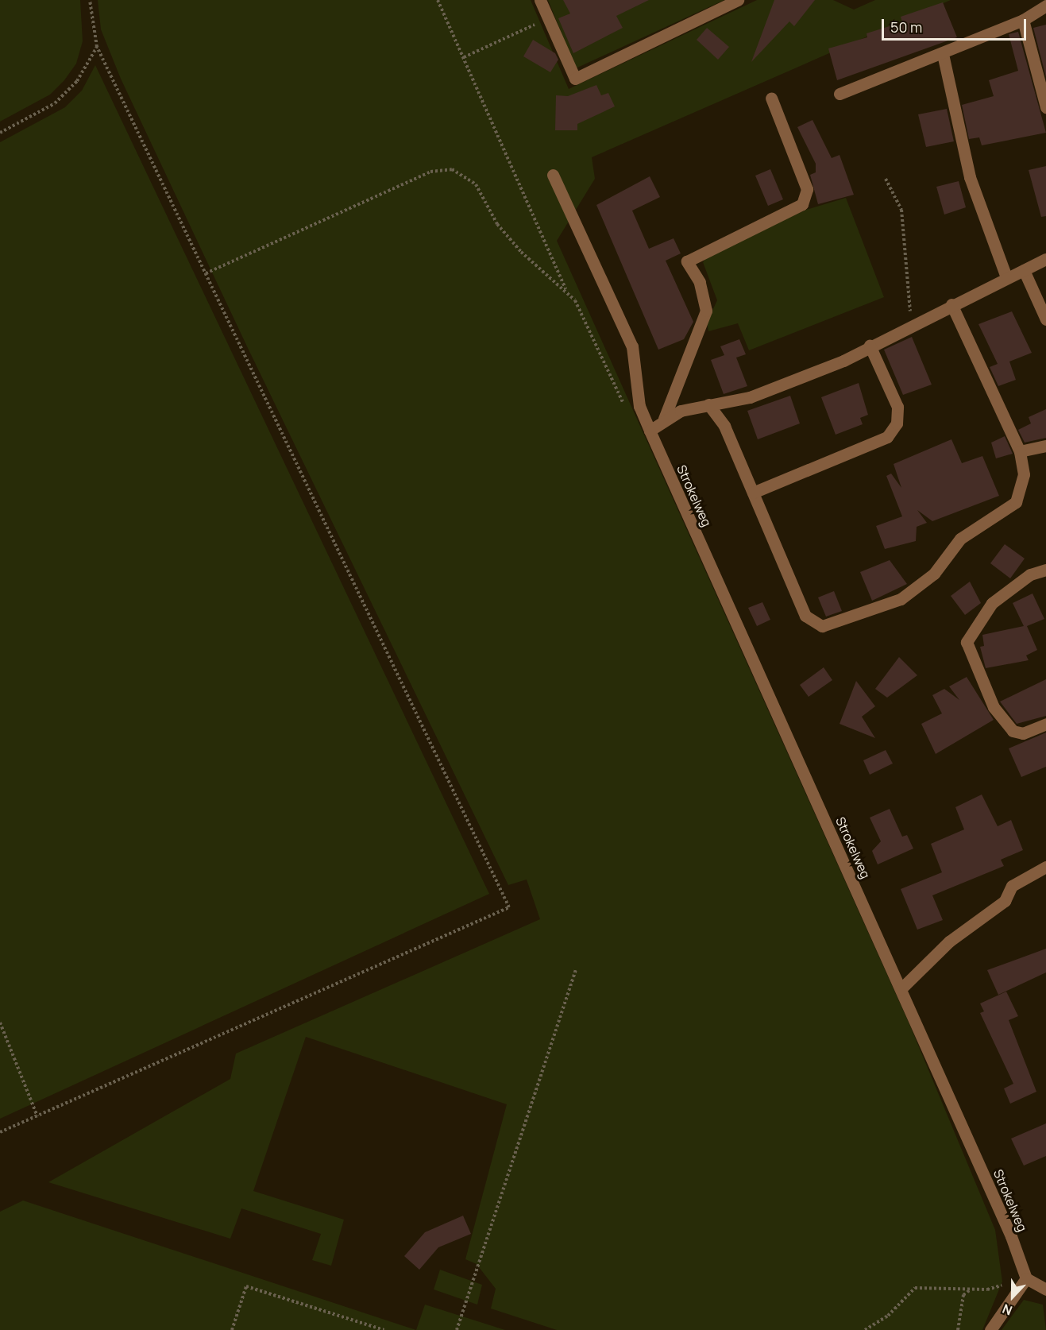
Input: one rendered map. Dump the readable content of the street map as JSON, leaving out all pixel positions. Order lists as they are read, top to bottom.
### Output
{
  "streets": {
    "street": ["Strokelweg"]
  },
  "scale_bar": "50 m",
  "north": "bottom"
}
